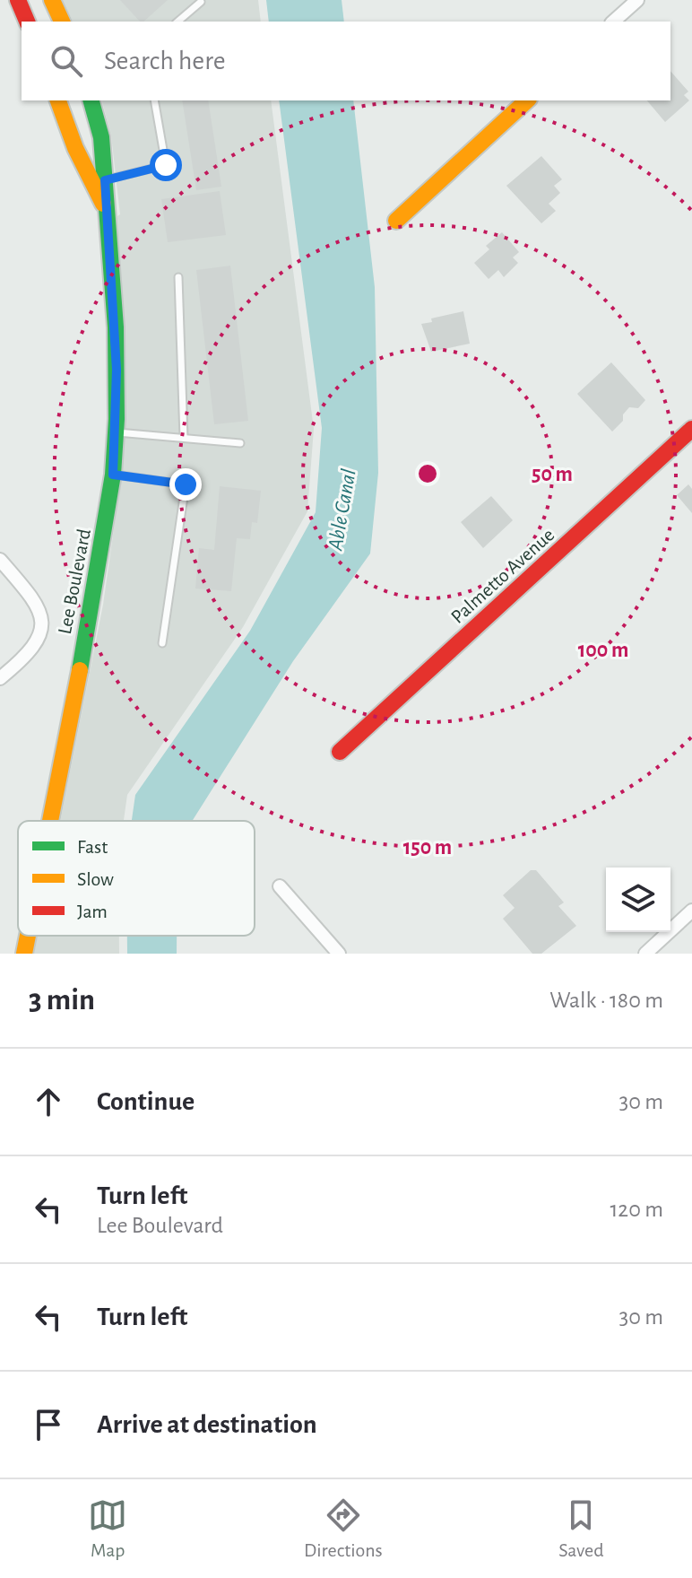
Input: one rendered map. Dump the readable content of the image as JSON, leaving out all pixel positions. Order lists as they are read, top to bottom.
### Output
{
  "streets": {
    "main road": ["Palmetto Avenue", "Lee Boulevard"]
  },
  "water": ["Able Canal"],
  "legend": ["Fast", "Slow", "Jam"],
  "page": {
    "search": "Search here",
    "heading": ["3 min", "Walk · 180 m"],
    "list": [
      ["Continue", "30 m"],
      ["Turn left", "Lee Boulevard", "120 m"],
      ["Turn left", "30 m"],
      "Arrive at destination"
    ],
    "nav": ["Map", "Directions", "Saved"]
  },
  "rings": ["50 m", "100 m", "150 m"]
}
